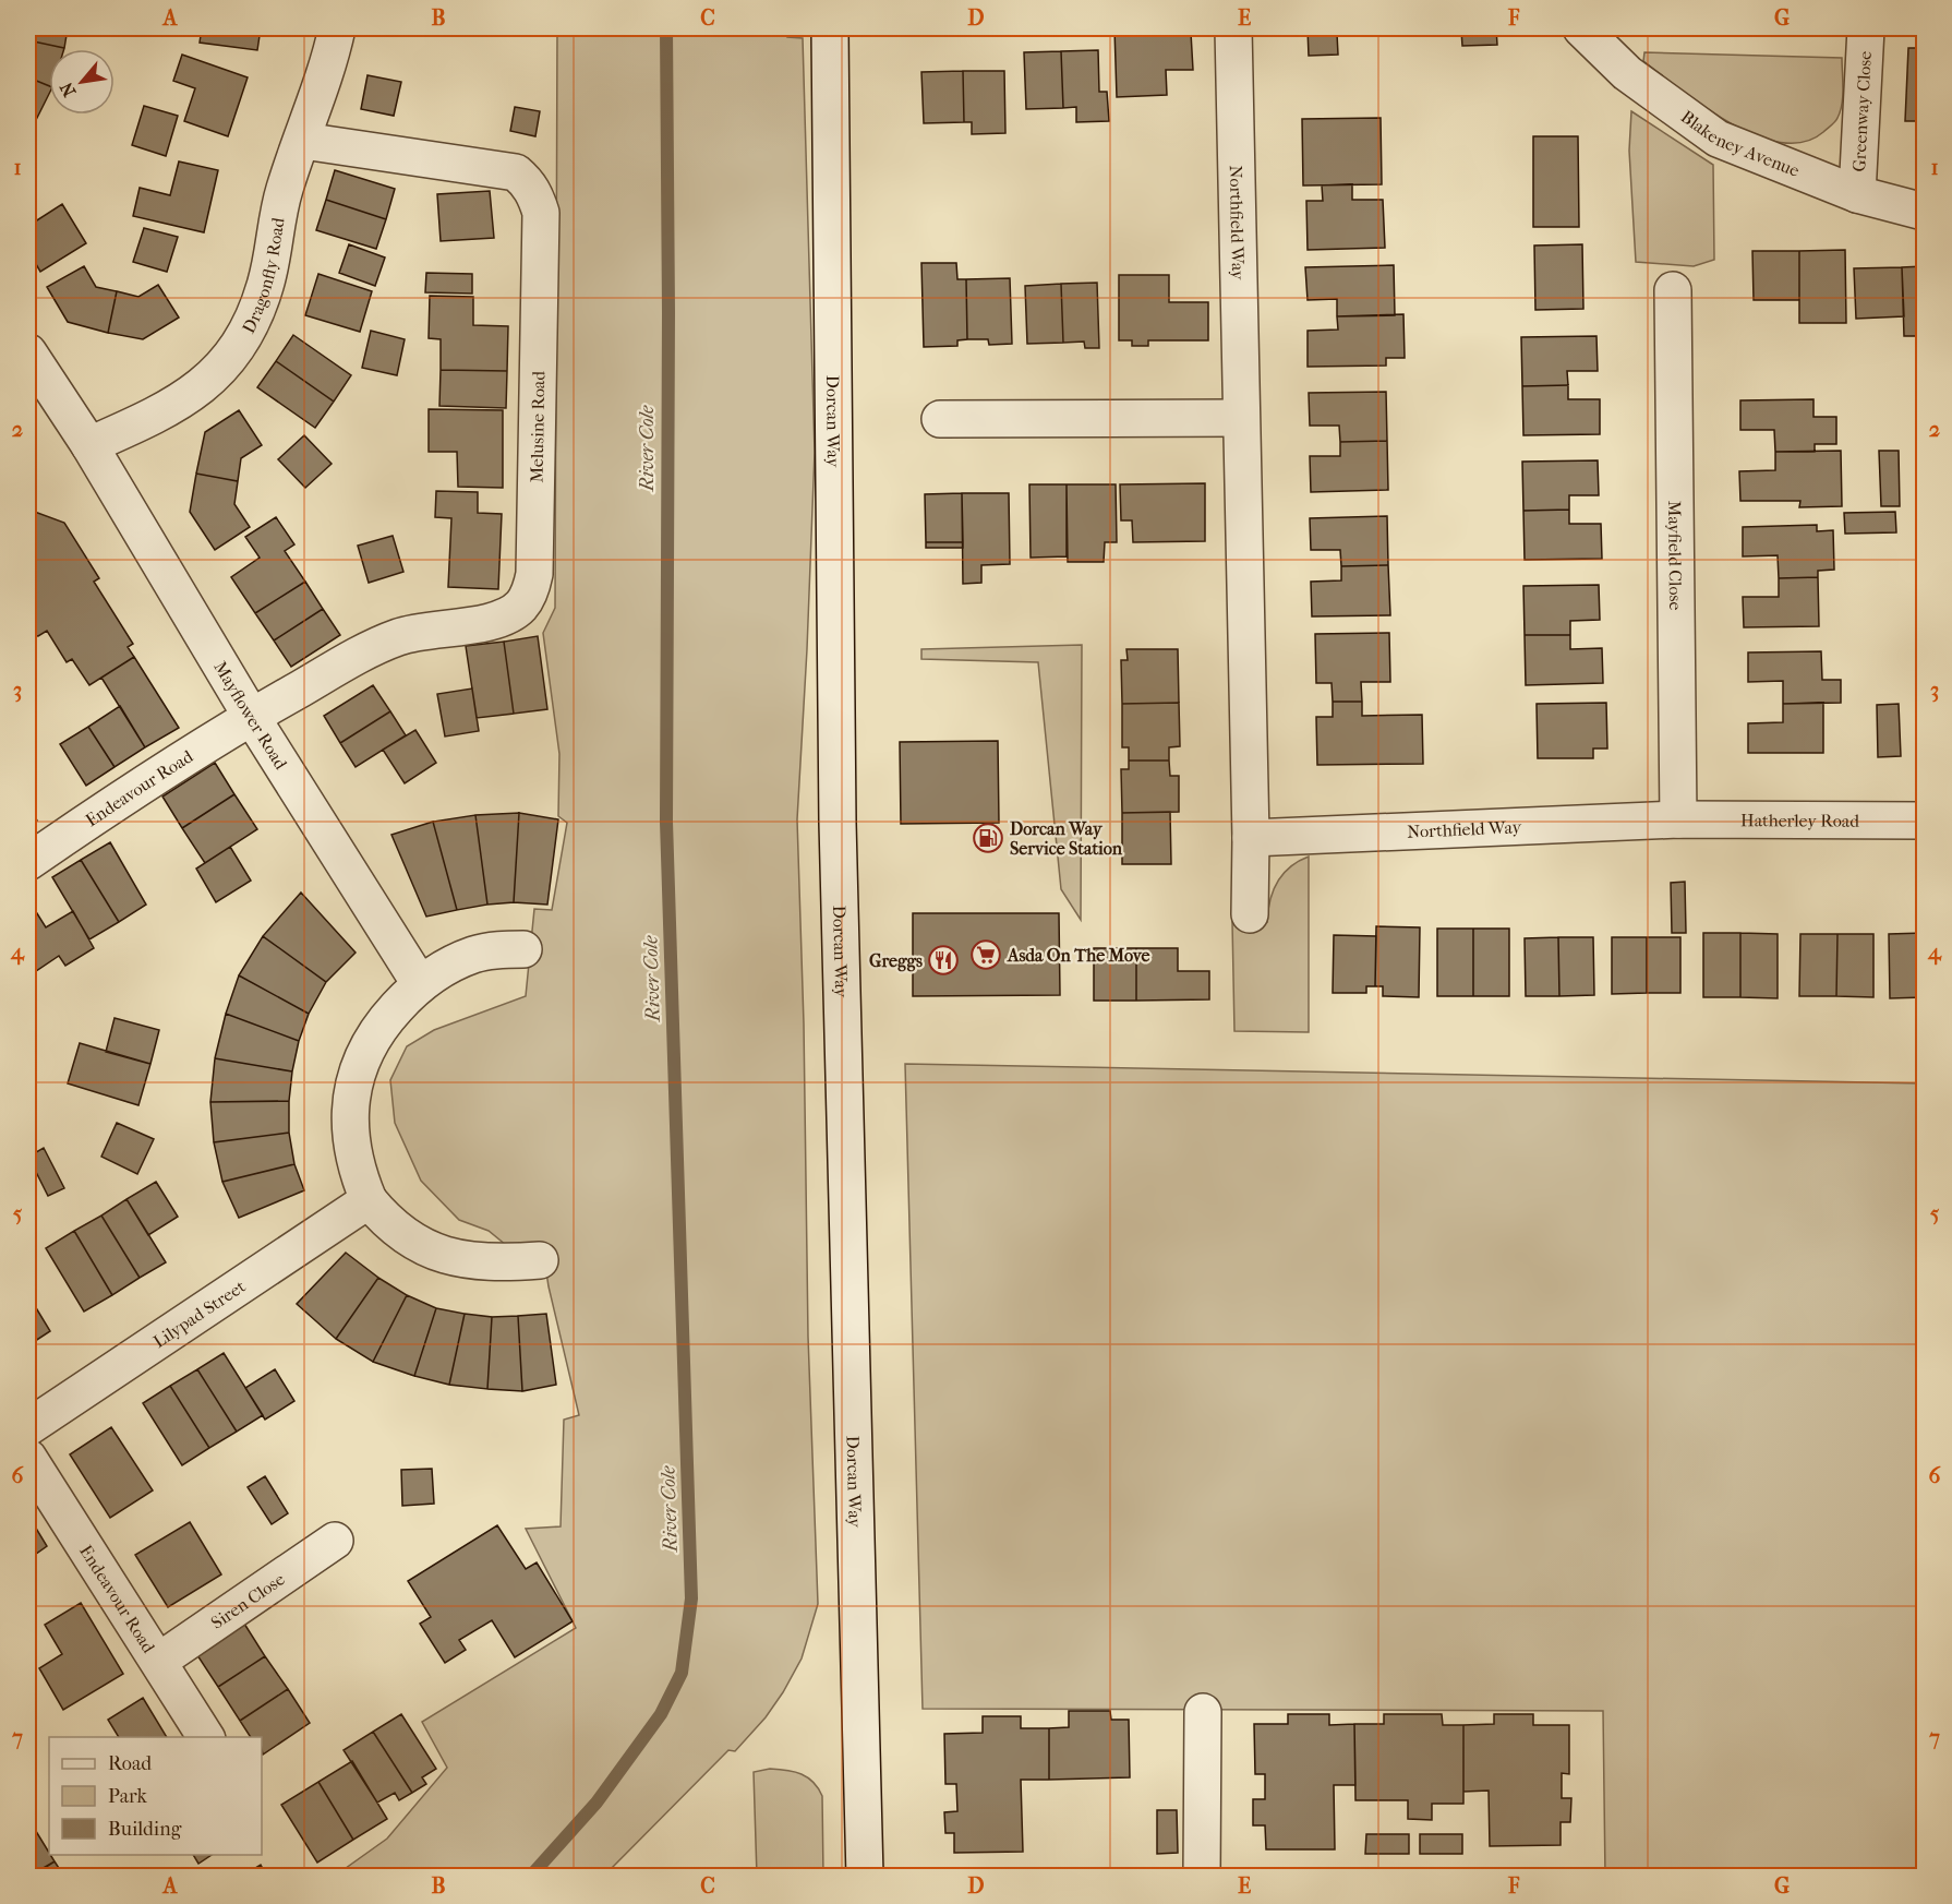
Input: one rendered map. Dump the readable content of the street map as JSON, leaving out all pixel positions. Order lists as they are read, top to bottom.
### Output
{
  "streets": {
    "street": [
      "Greenway Close",
      "Blakeney Avenue",
      "Northfield Way",
      "Dragonfly Road",
      "Dorcan Way",
      "Melusine Road",
      "Mayfield Close",
      "Mayflower Road",
      "Endeavour Road",
      "Hatherley Road",
      "Lilypad Street",
      "Siren Close"
    ]
  },
  "crossings": [
    ["Greenway Close", "Blakeney Avenue"],
    ["Northfield Way", "Mayfield Close"],
    ["Northfield Way", "Hatherley Road"],
    ["Dragonfly Road", "Melusine Road"],
    ["Dragonfly Road", "Mayflower Road"],
    ["Melusine Road", "Mayflower Road"],
    ["Melusine Road", "Endeavour Road"],
    ["Mayfield Close", "Hatherley Road"],
    ["Mayflower Road", "Endeavour Road"],
    ["Endeavour Road", "Siren Close"]
  ],
  "water": ["River Cole"],
  "places": {
    "fuel station": ["Dorcan Way Service Station"],
    "supermarket": ["Asda On The Move"],
    "restaurant": ["Greggs"]
  },
  "legend": ["Road", "Park", "Building"],
  "north": "bottom left",
  "grid": {
    "columns": [
      "A",
      "B",
      "C",
      "D",
      "E",
      "F",
      "G"
    ],
    "rows": [
      "1",
      "2",
      "3",
      "4",
      "5",
      "6",
      "7"
    ]
  }
}
